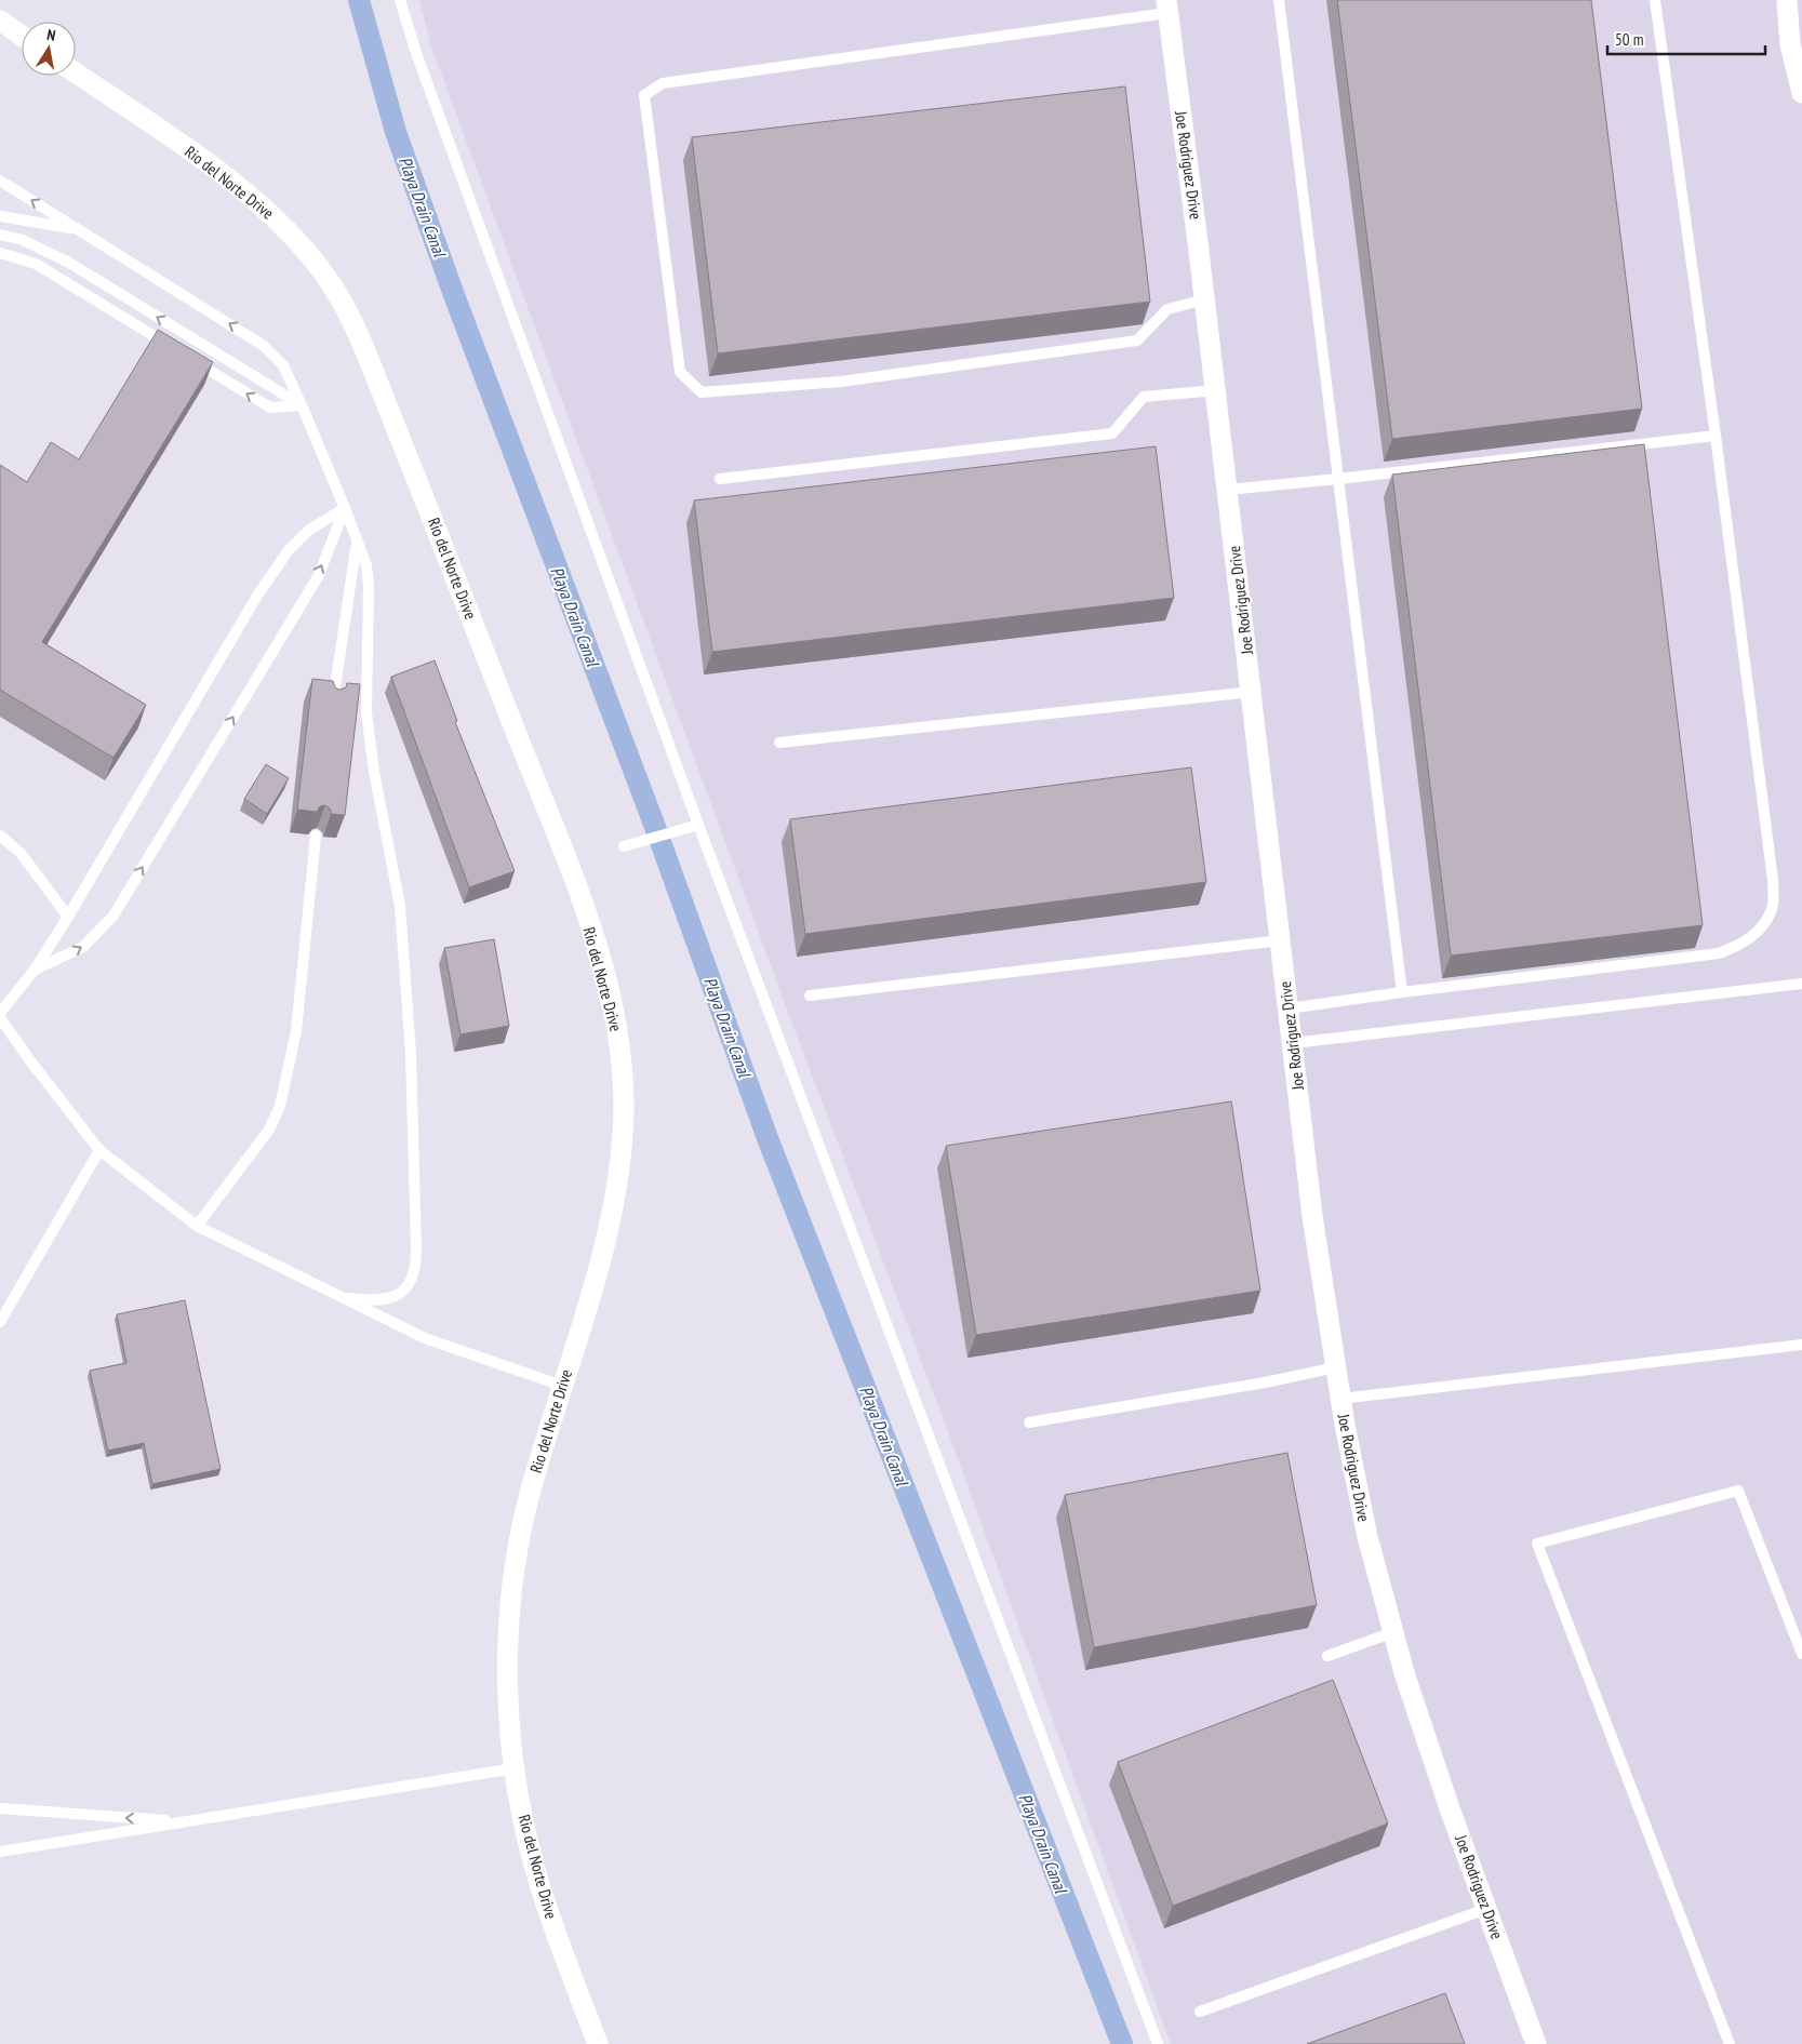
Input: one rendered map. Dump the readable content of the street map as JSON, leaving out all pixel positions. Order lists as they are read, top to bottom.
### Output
{
  "streets": {
    "street": ["Joe Rodriguez Drive", "Rio del Norte Drive"]
  },
  "water": ["Playa Drain Canal"],
  "scale_bar": "50 m",
  "north": "top"
}
